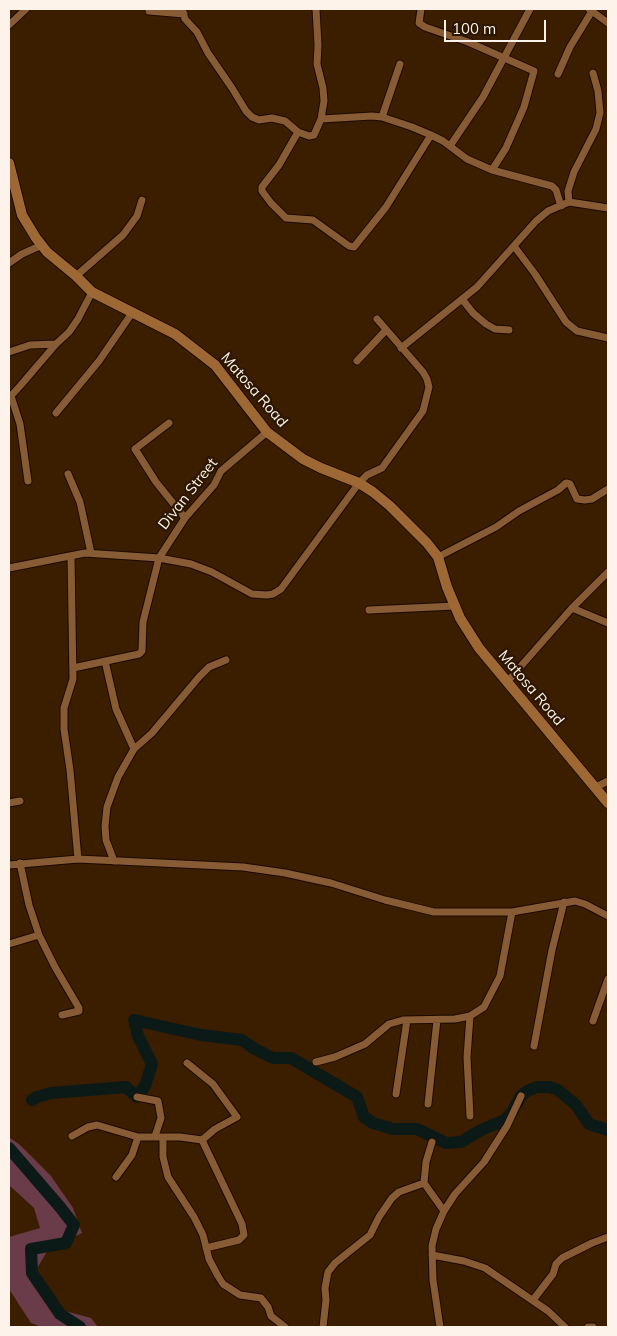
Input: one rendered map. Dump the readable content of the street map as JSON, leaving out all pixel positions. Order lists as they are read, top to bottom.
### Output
{
  "streets": {
    "street": ["Matosa Road", "Divan Street"]
  },
  "crossings": [
    ["Matosa Road", "Divan Street"]
  ],
  "scale_bar": "100 m"
}
